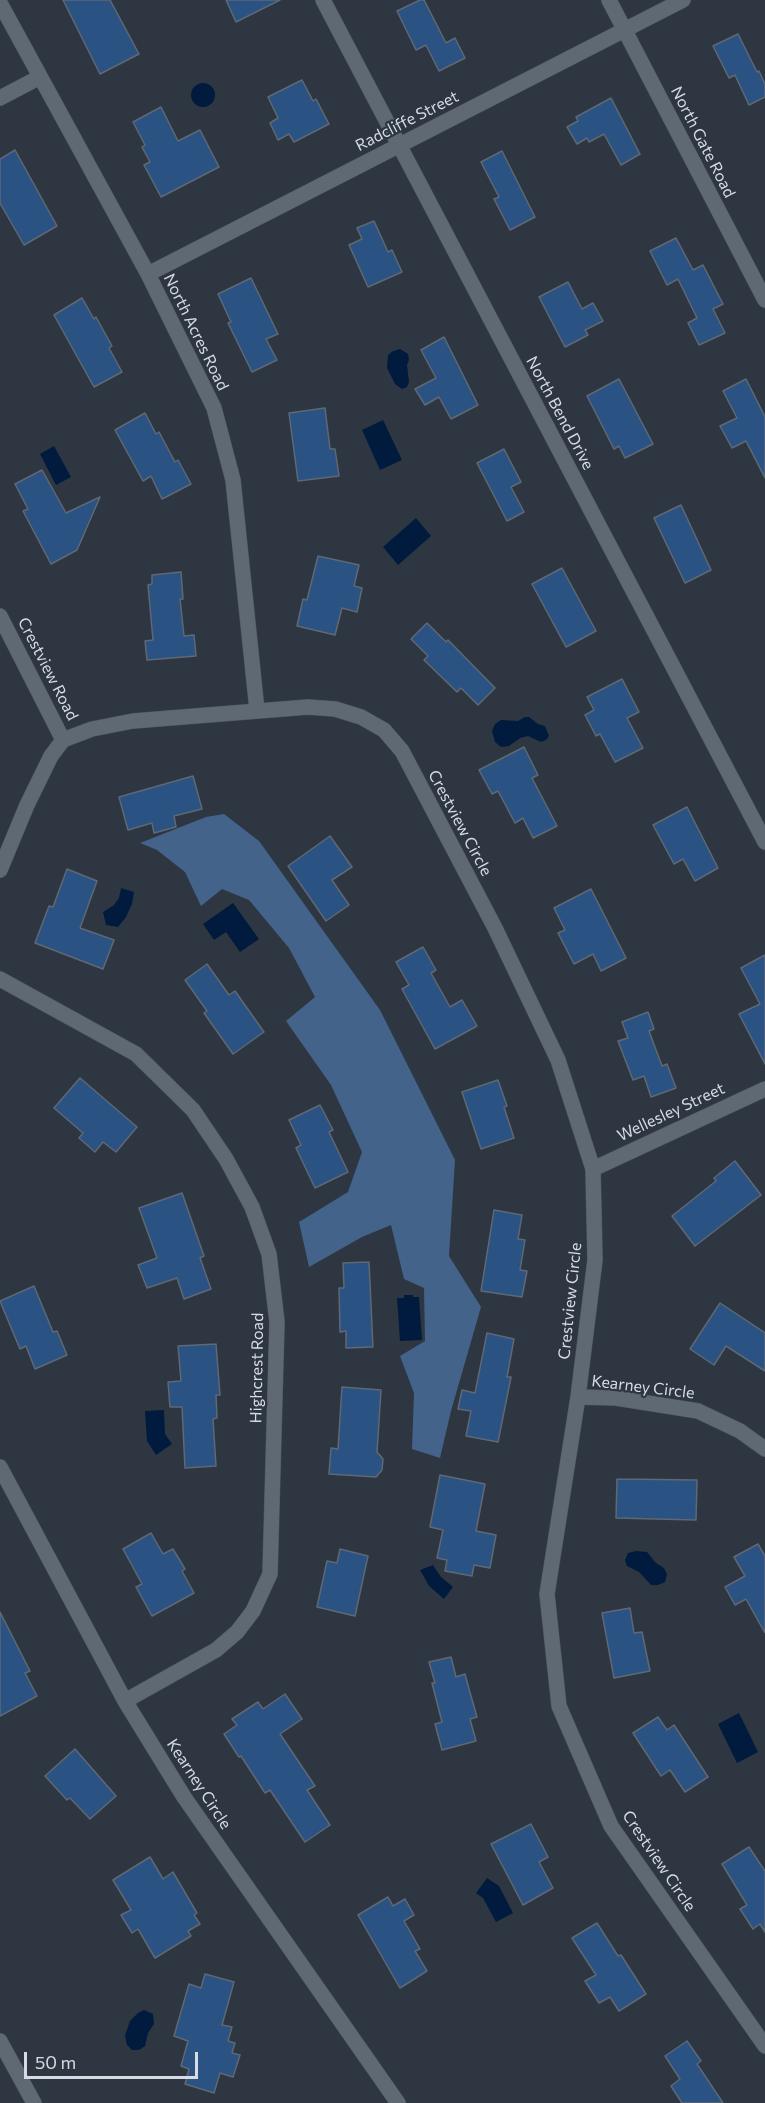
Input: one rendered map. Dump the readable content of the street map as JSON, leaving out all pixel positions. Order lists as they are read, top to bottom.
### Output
{
  "streets": {
    "street": [
      "Radcliffe Street",
      "North Gate Road",
      "North Acres Road",
      "North Bend Drive",
      "Crestview Road",
      "Crestview Circle",
      "Wellesley Street",
      "Highcrest Road",
      "Kearney Circle"
    ]
  },
  "crossings": [
    ["Radcliffe Street", "North Gate Road"],
    ["Radcliffe Street", "North Acres Road"],
    ["Radcliffe Street", "North Bend Drive"],
    ["North Acres Road", "Crestview Circle"],
    ["Crestview Road", "Crestview Circle"],
    ["Crestview Circle", "Wellesley Street"],
    ["Crestview Circle", "Kearney Circle"],
    ["Highcrest Road", "Kearney Circle"]
  ],
  "scale_bar": "50 m"
}
